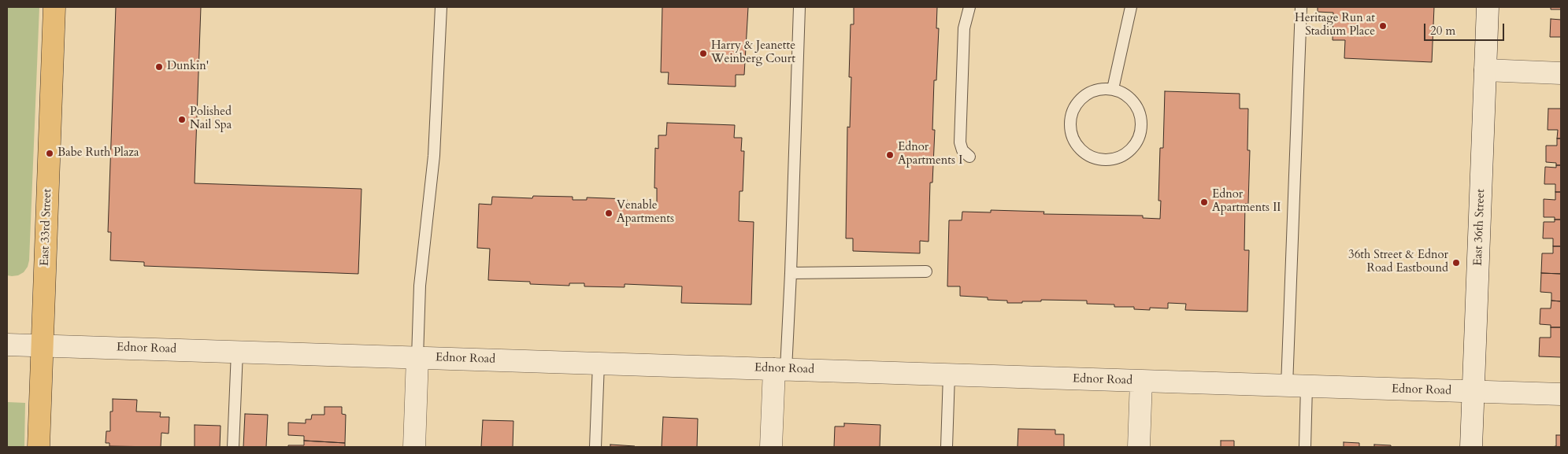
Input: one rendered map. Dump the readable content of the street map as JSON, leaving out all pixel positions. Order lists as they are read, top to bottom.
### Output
{
  "streets": {
    "main road": ["East 33rd Street"],
    "street": ["East 36th Street", "Ednor Road"]
  },
  "crossings": [
    ["East 33rd Street", "Ednor Road"],
    ["East 36th Street", "Ednor Road"]
  ],
  "places": [
    "Heritage Run at Stadium Place",
    "Harry & Jeanette Weinberg Court",
    "Dunkin'",
    "Polished Nail Spa",
    "Babe Ruth Plaza",
    "Ednor Apartments I",
    "Ednor Apartments II",
    "Venable Apartments",
    "36th Street & Ednor Road Eastbound"
  ],
  "scale_bar": "20 m"
}
